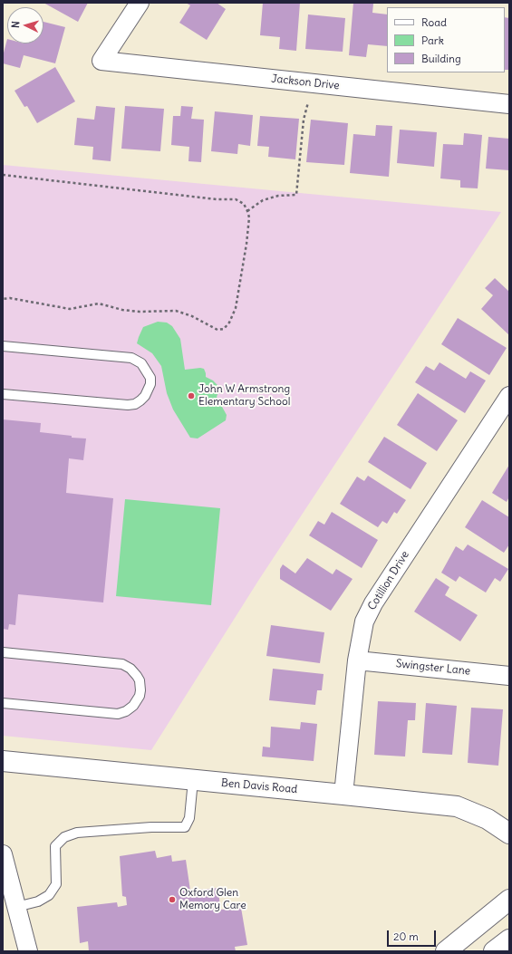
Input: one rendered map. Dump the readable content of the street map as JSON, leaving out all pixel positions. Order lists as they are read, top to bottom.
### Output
{
  "streets": {
    "street": [
      "Jackson Drive",
      "Cotillion Drive",
      "Swingster Lane",
      "Ben Davis Road"
    ]
  },
  "crossings": [
    ["Cotillion Drive", "Swingster Lane"],
    ["Cotillion Drive", "Ben Davis Road"]
  ],
  "places": ["John W Armstrong Elementary School", "Oxford Glen Memory Care"],
  "legend": ["Road", "Park", "Building"],
  "scale_bar": "20 m",
  "north": "left"
}
